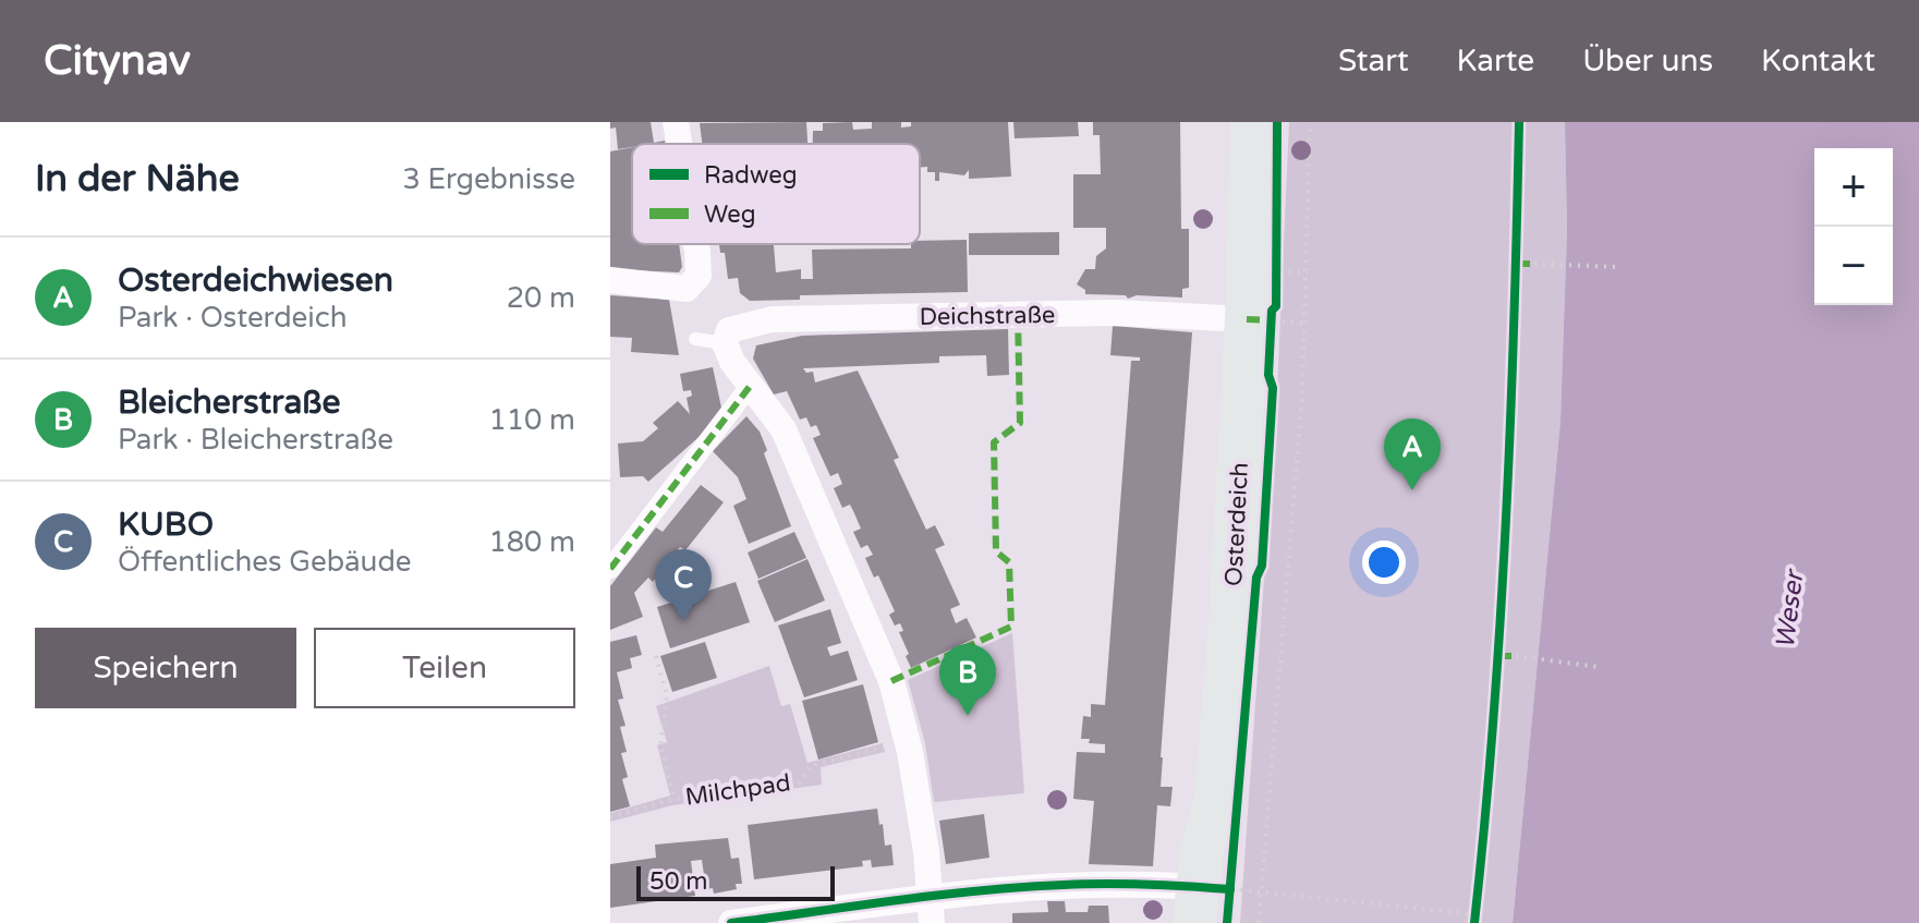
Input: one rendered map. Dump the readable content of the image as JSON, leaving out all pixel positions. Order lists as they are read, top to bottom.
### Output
{
  "streets": {
    "main road": ["Osterdeich"],
    "street": ["Deichstraße"],
    "path": ["Milchpad"]
  },
  "crossings": [
    ["Deichstraße", "Osterdeich"]
  ],
  "water": ["Weser"],
  "legend": ["Radweg", "Weg"],
  "scale_bar": "50 m",
  "page": {
    "header": "Citynav",
    "nav": [
      "Start",
      "Karte",
      "Über uns",
      "Kontakt"
    ],
    "heading": ["In der Nähe", "3 Ergebnisse"],
    "map_buttons": ["+", "−"],
    "list": [
      {
        "mark": "A",
        "name": "Osterdeichwiesen",
        "note": "Park · Osterdeich",
        "value": "20 m"
      },
      {
        "mark": "B",
        "name": "Bleicherstraße",
        "note": "Park · Bleicherstraße",
        "value": "110 m"
      },
      {
        "mark": "C",
        "name": "KUBO",
        "note": "Öffentliches Gebäude",
        "value": "180 m"
      }
    ],
    "pins": ["A", "C", "B"],
    "buttons": ["Speichern", "Teilen"],
    "scale": "50 m"
  }
}
